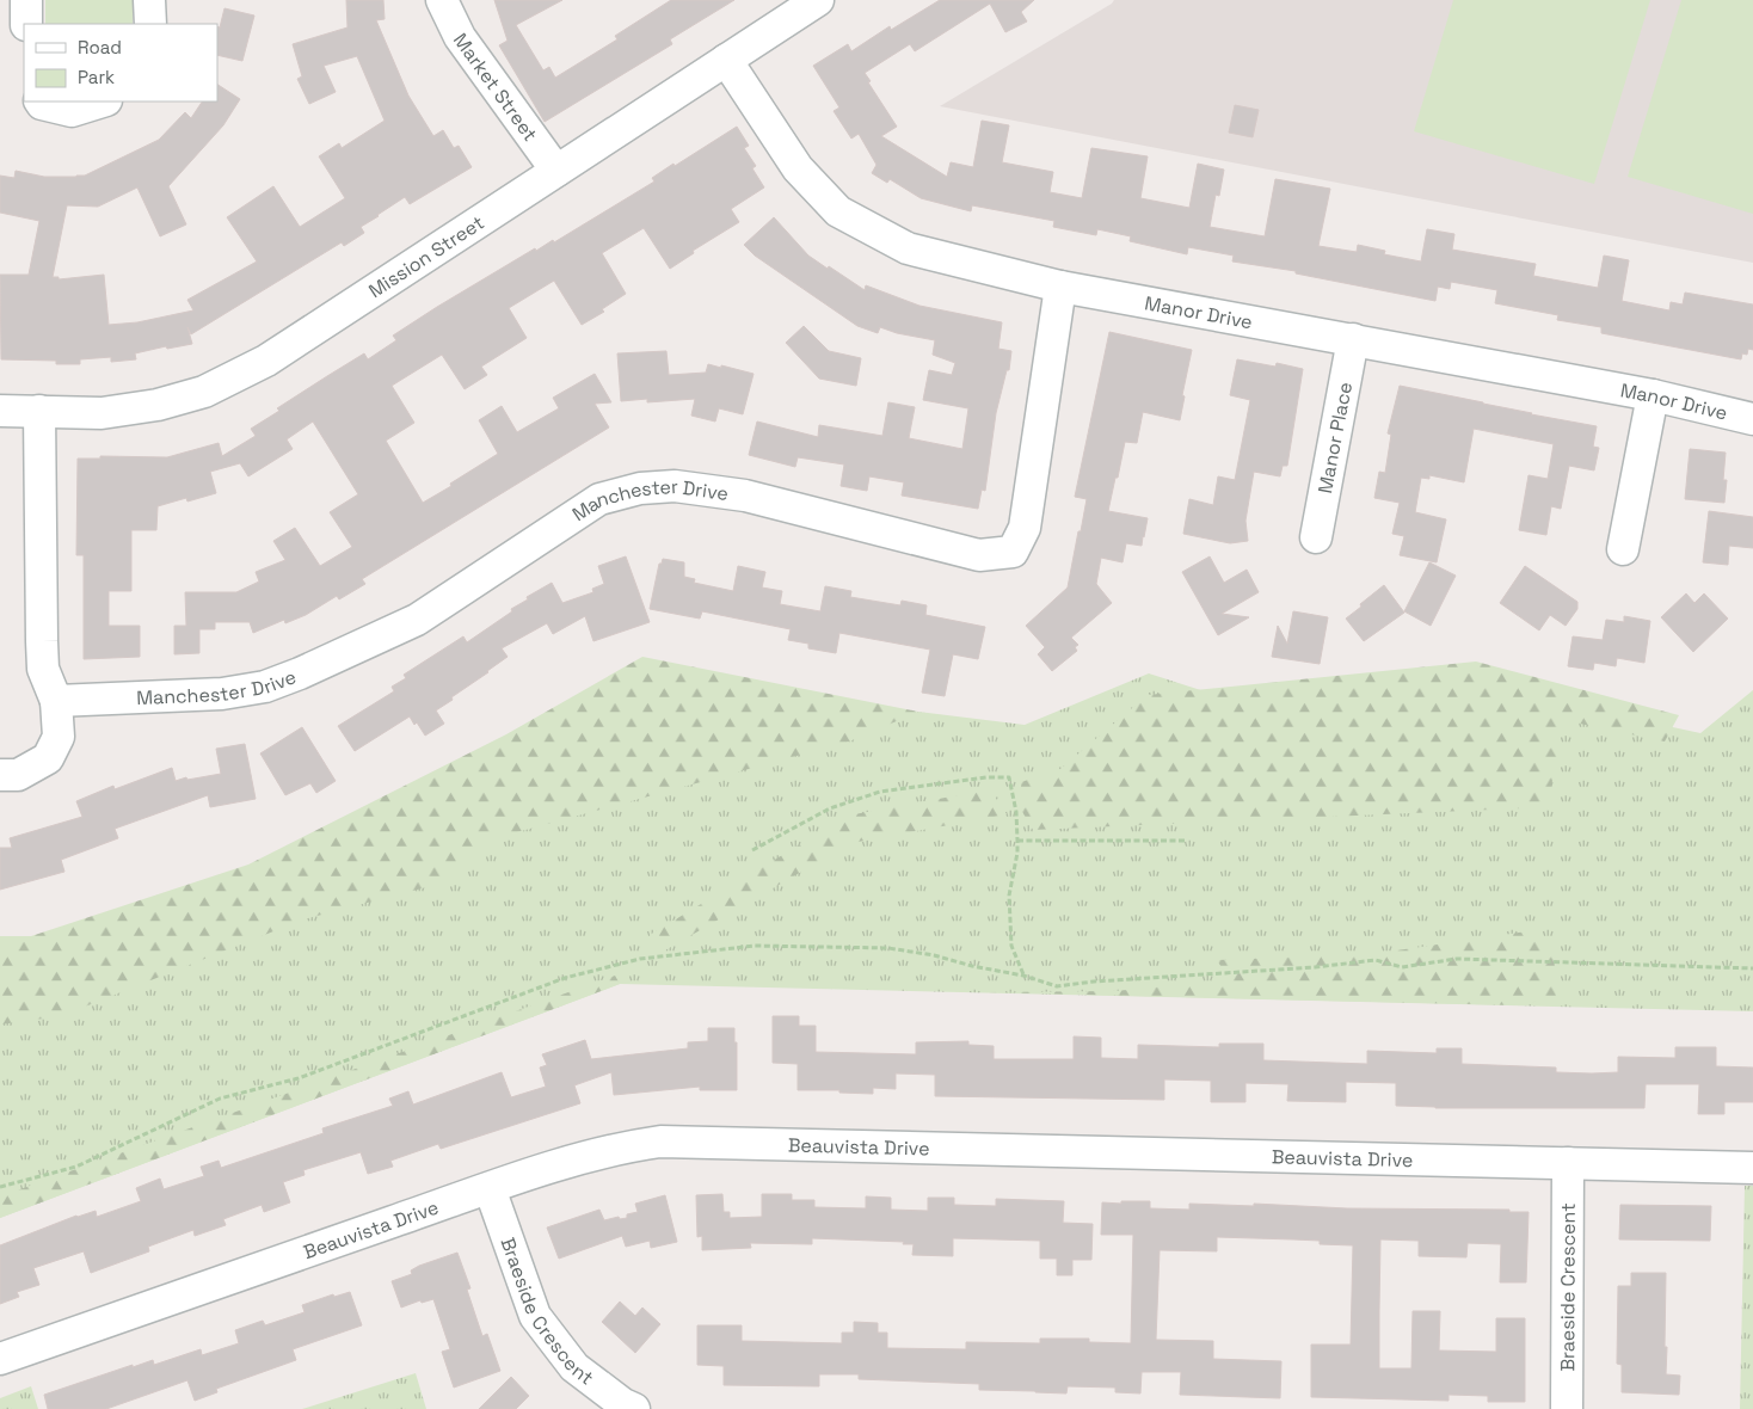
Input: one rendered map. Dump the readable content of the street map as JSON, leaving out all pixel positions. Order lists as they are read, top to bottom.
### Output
{
  "streets": {
    "street": [
      "Market Street",
      "Mission Street",
      "Manor Drive",
      "Manor Place",
      "Manchester Drive",
      "Beauvista Drive",
      "Braeside Crescent"
    ]
  },
  "crossings": [
    ["Market Street", "Mission Street"],
    ["Mission Street", "Manor Drive"],
    ["Manor Drive", "Manor Place"],
    ["Manor Drive", "Manchester Drive"],
    ["Beauvista Drive", "Braeside Crescent"]
  ],
  "legend": ["Road", "Park"]
}
